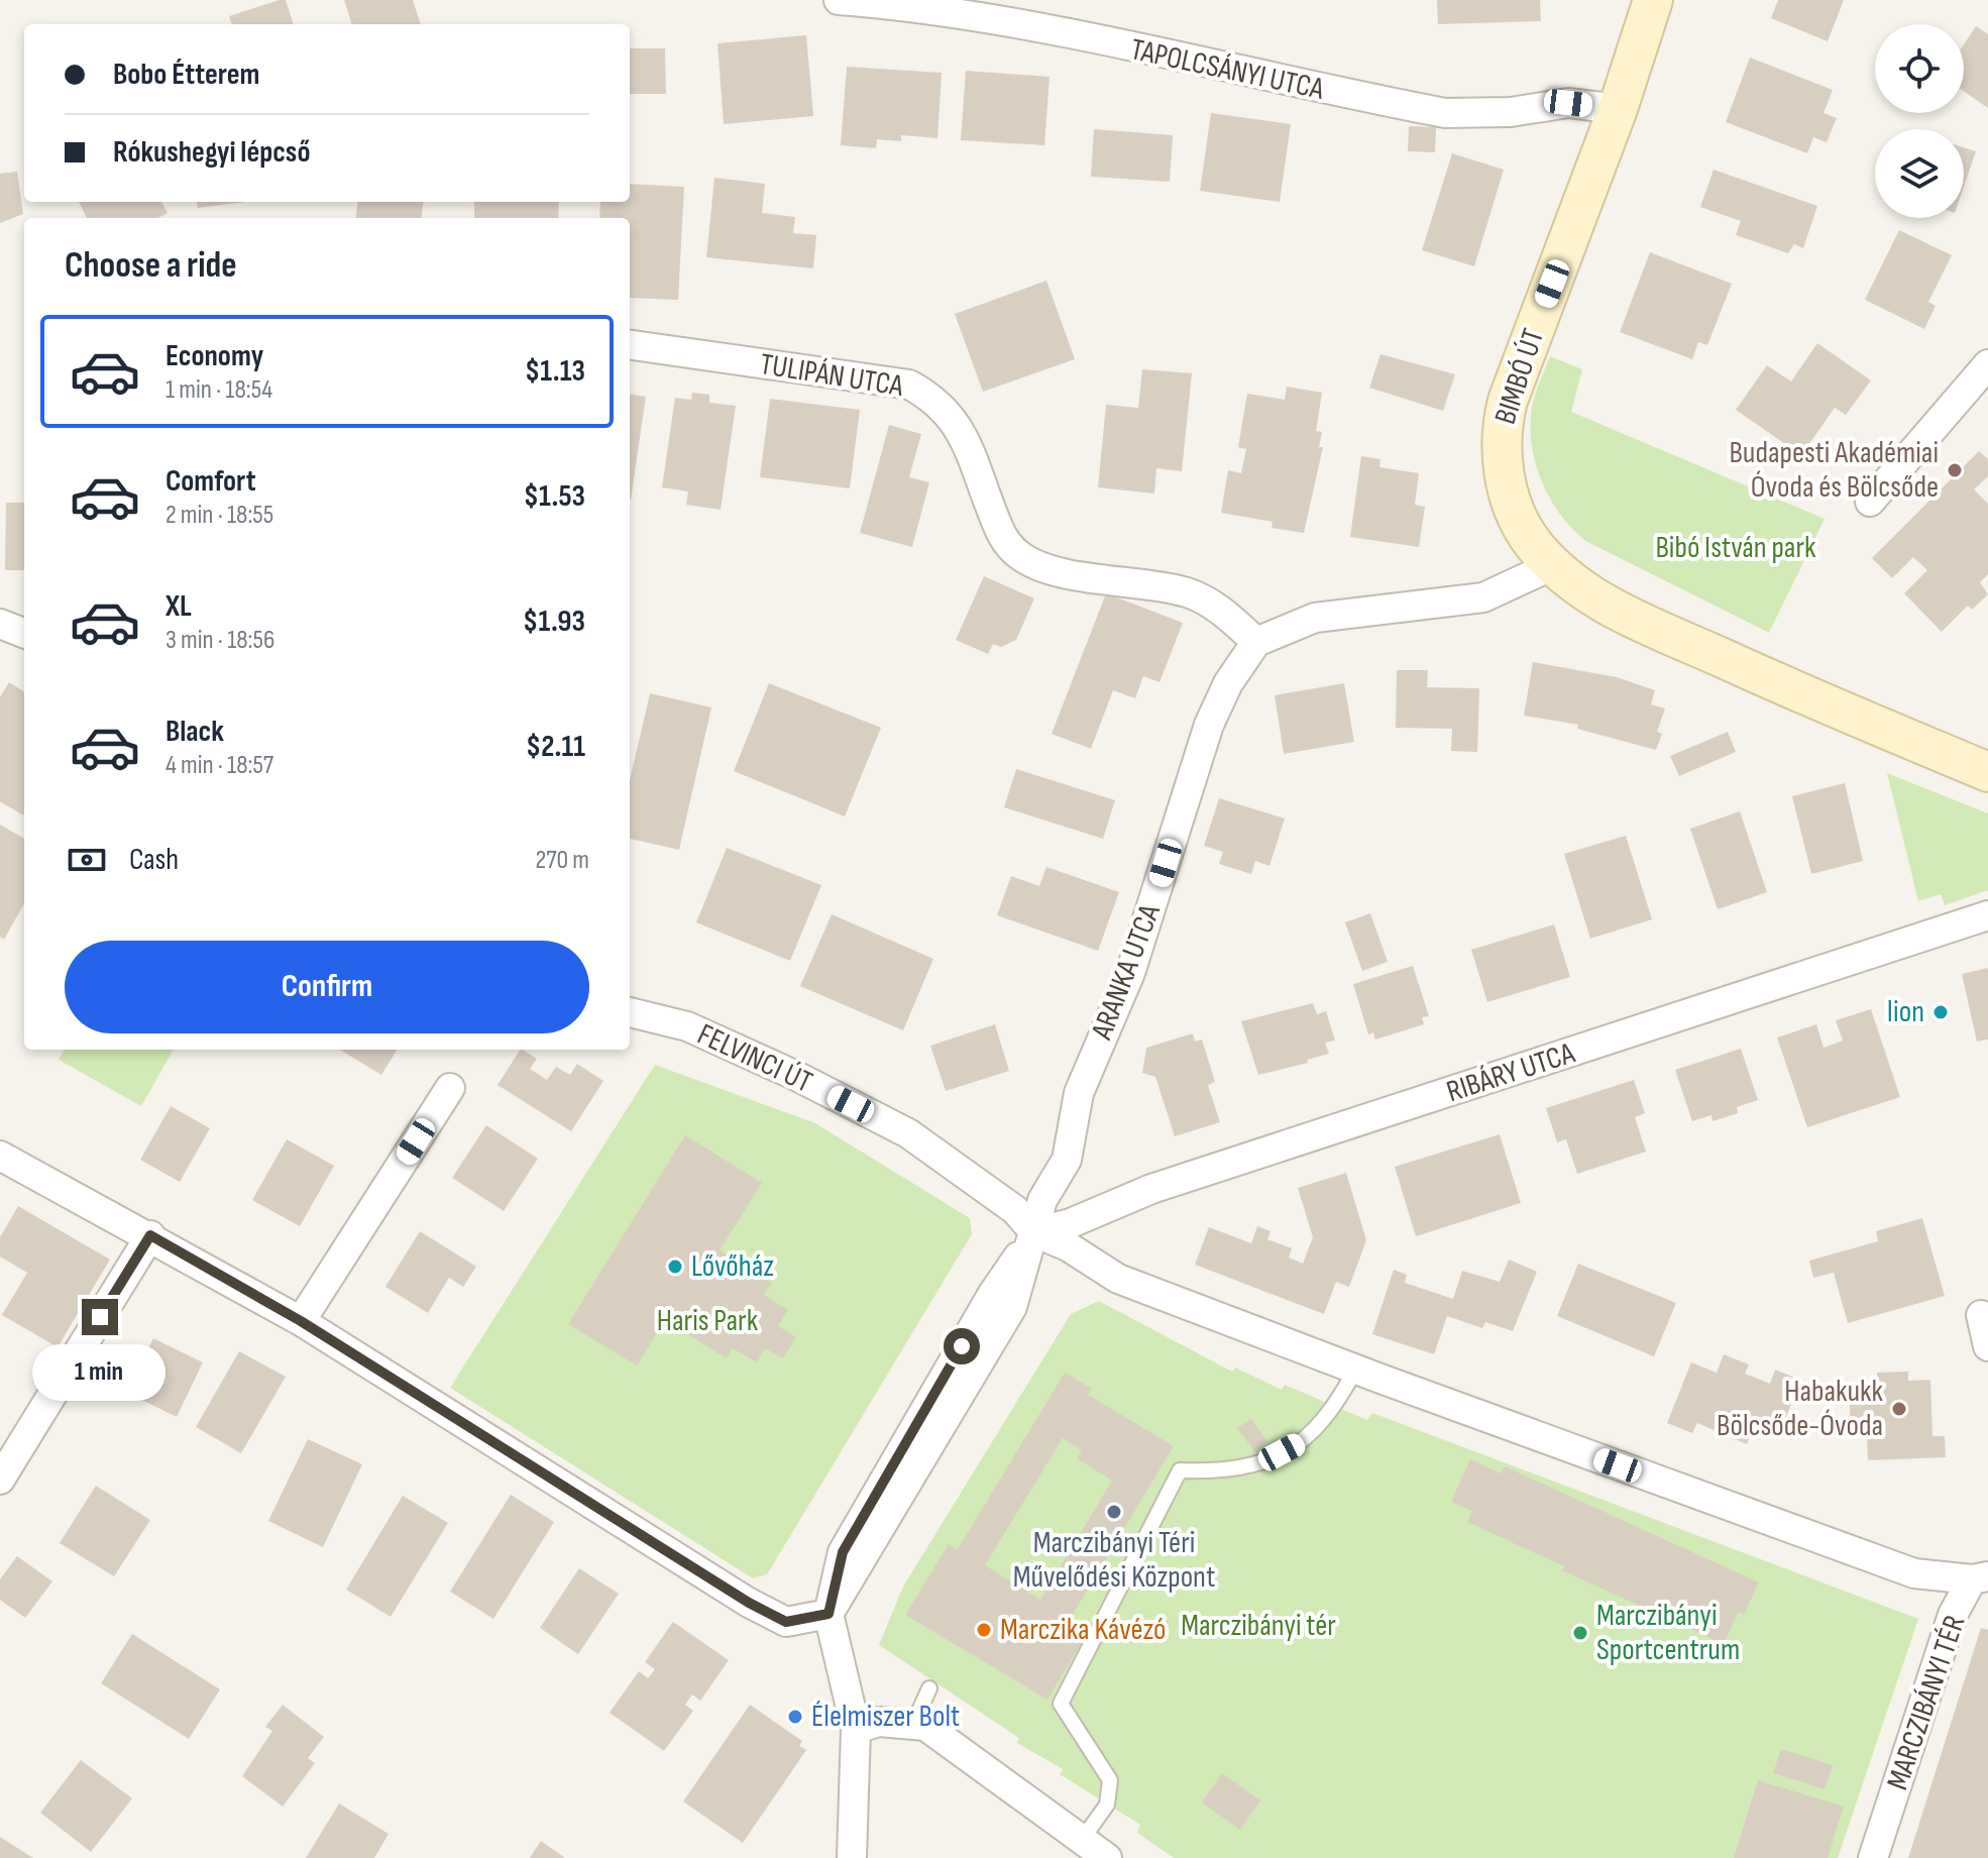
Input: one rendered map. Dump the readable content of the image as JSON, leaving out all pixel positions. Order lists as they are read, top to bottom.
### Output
{
  "streets": {
    "street": [
      "TAPOLCSÁNYI UTCA",
      "TULIPÁN UTCA",
      "BIMBÓ ÚT",
      "ARANKA UTCA",
      "FELVINCI ÚT",
      "RIBÁRY UTCA",
      "MARCZIBÁNYI TÉR"
    ]
  },
  "crossings": [
    ["TAPOLCSÁNYI UTCA", "BIMBÓ ÚT"],
    ["TULIPÁN UTCA", "ARANKA UTCA"],
    ["ARANKA UTCA", "FELVINCI ÚT"],
    ["ARANKA UTCA", "RIBÁRY UTCA"],
    ["ARANKA UTCA", "MARCZIBÁNYI TÉR"],
    ["FELVINCI ÚT", "RIBÁRY UTCA"],
    ["FELVINCI ÚT", "MARCZIBÁNYI TÉR"],
    ["RIBÁRY UTCA", "MARCZIBÁNYI TÉR"]
  ],
  "parks": ["Bibó István park", "Haris Park", "Marczibányi tér"],
  "places": [
    "Budapesti Akadémiai Óvoda és Bölcsőde",
    "lion",
    "Lővőház",
    "Habakukk Bölcsőde-Óvoda",
    "Marczibányi Téri Művelődési Központ",
    "Marczika Kávézó",
    "Marczibányi Sportcentrum",
    "Élelmiszer Bolt"
  ],
  "page": {
    "banner": ["Bobo Étterem", "Rókushegyi lépcső"],
    "heading": "Choose a ride",
    "list": [
      {
        "name": "Economy",
        "note": "1 min · 18:54",
        "value": "$1.13"
      },
      {
        "name": "Comfort",
        "note": "2 min · 18:55",
        "value": "$1.53"
      },
      {
        "name": "XL",
        "note": "3 min · 18:56",
        "value": "$1.93"
      },
      {
        "name": "Black",
        "note": "4 min · 18:57",
        "value": "$2.11"
      }
    ],
    "pay": ["Cash", "270 m"],
    "buttons": "Confirm",
    "bubble": "1 min"
  }
}
